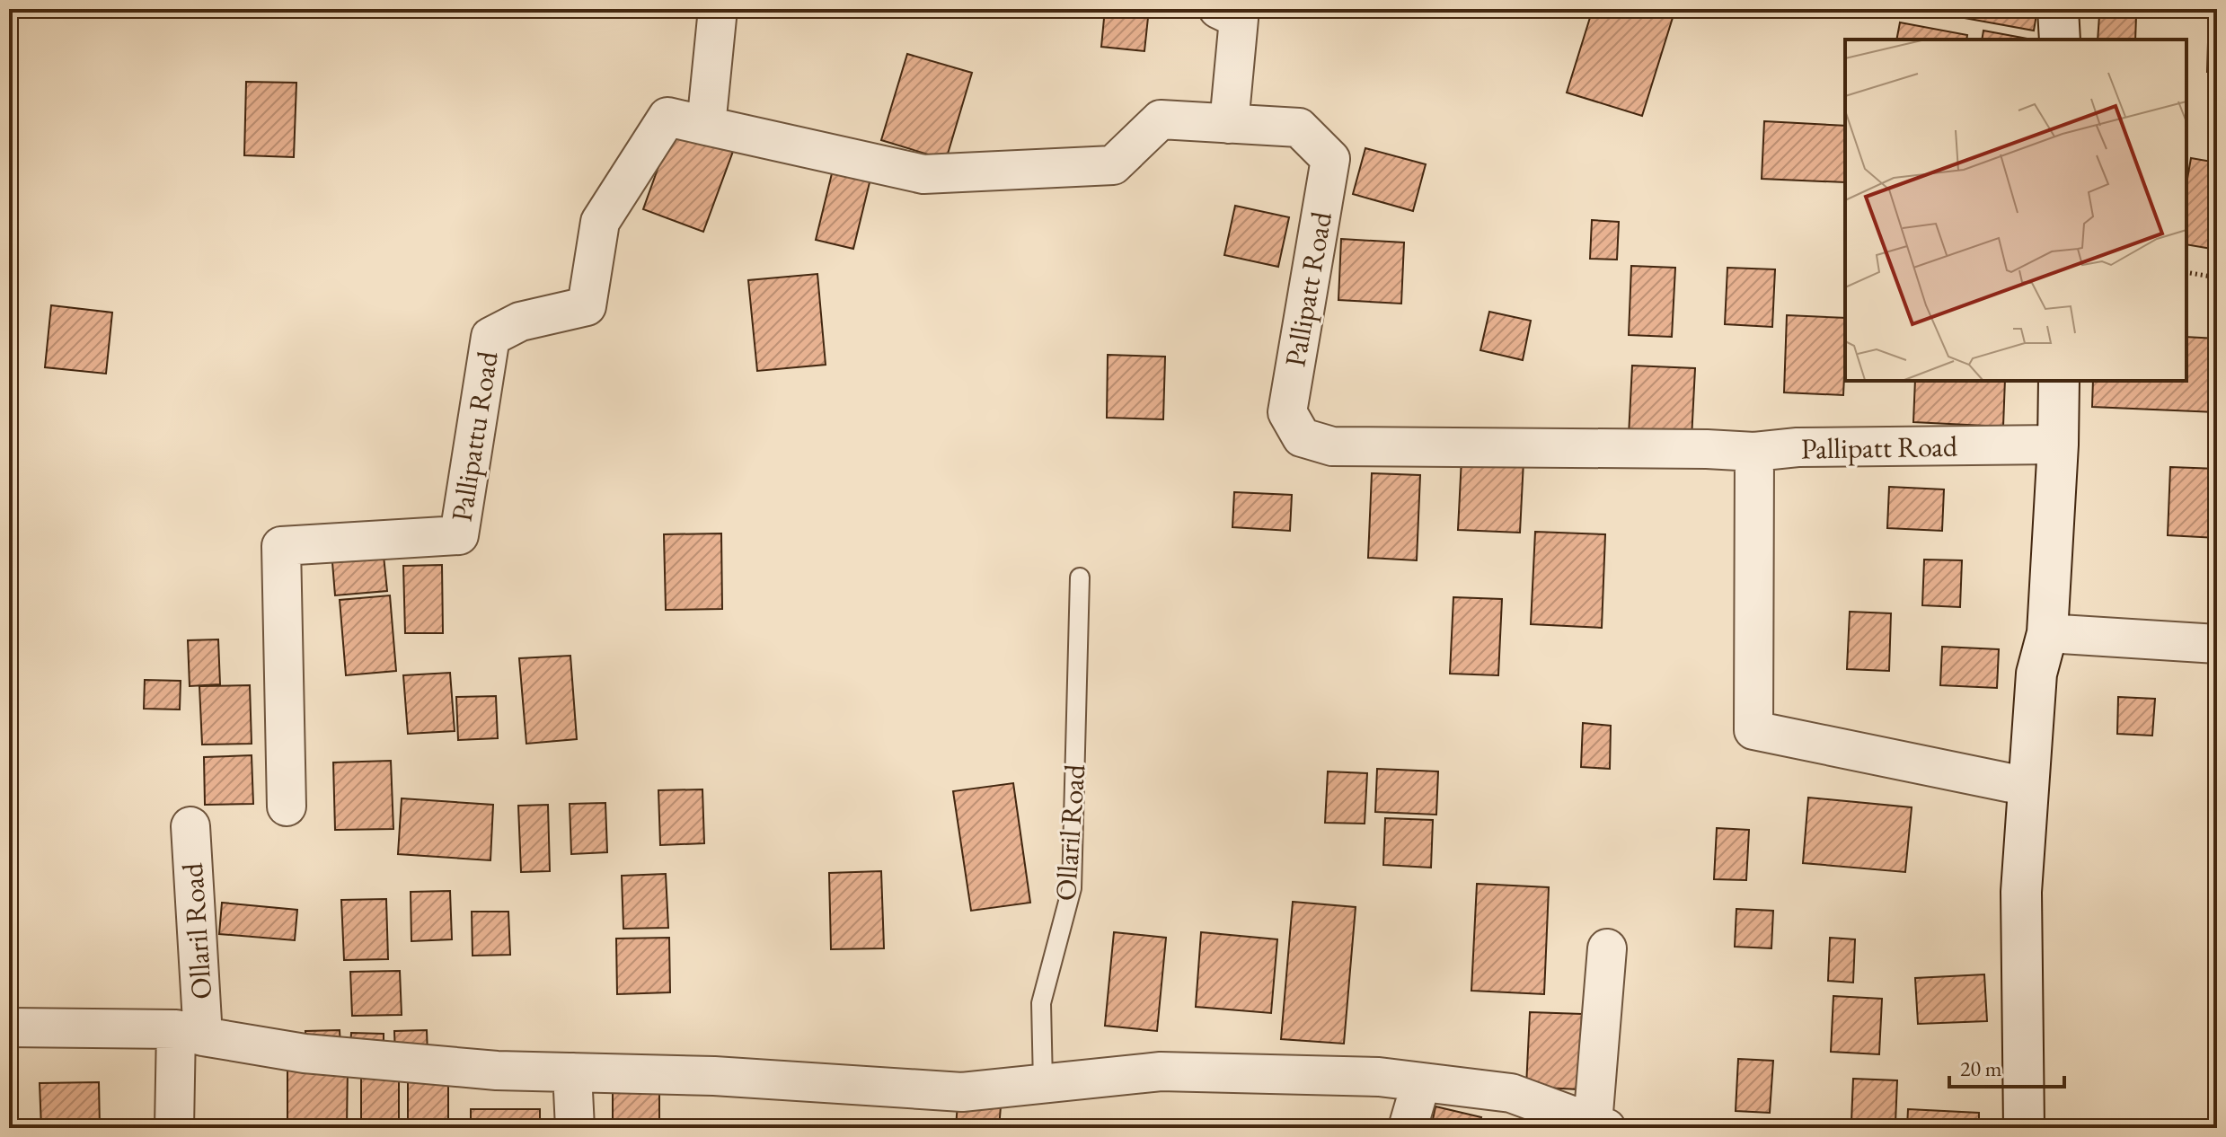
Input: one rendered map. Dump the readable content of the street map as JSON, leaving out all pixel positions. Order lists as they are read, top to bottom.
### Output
{
  "streets": {
    "street": ["Pallipatt Road", "Pallipattu Road", "Ollaril Road"]
  },
  "crossings": [
    ["Pallipatt Road", "Pallipattu Road"]
  ],
  "scale_bar": "20 m"
}
